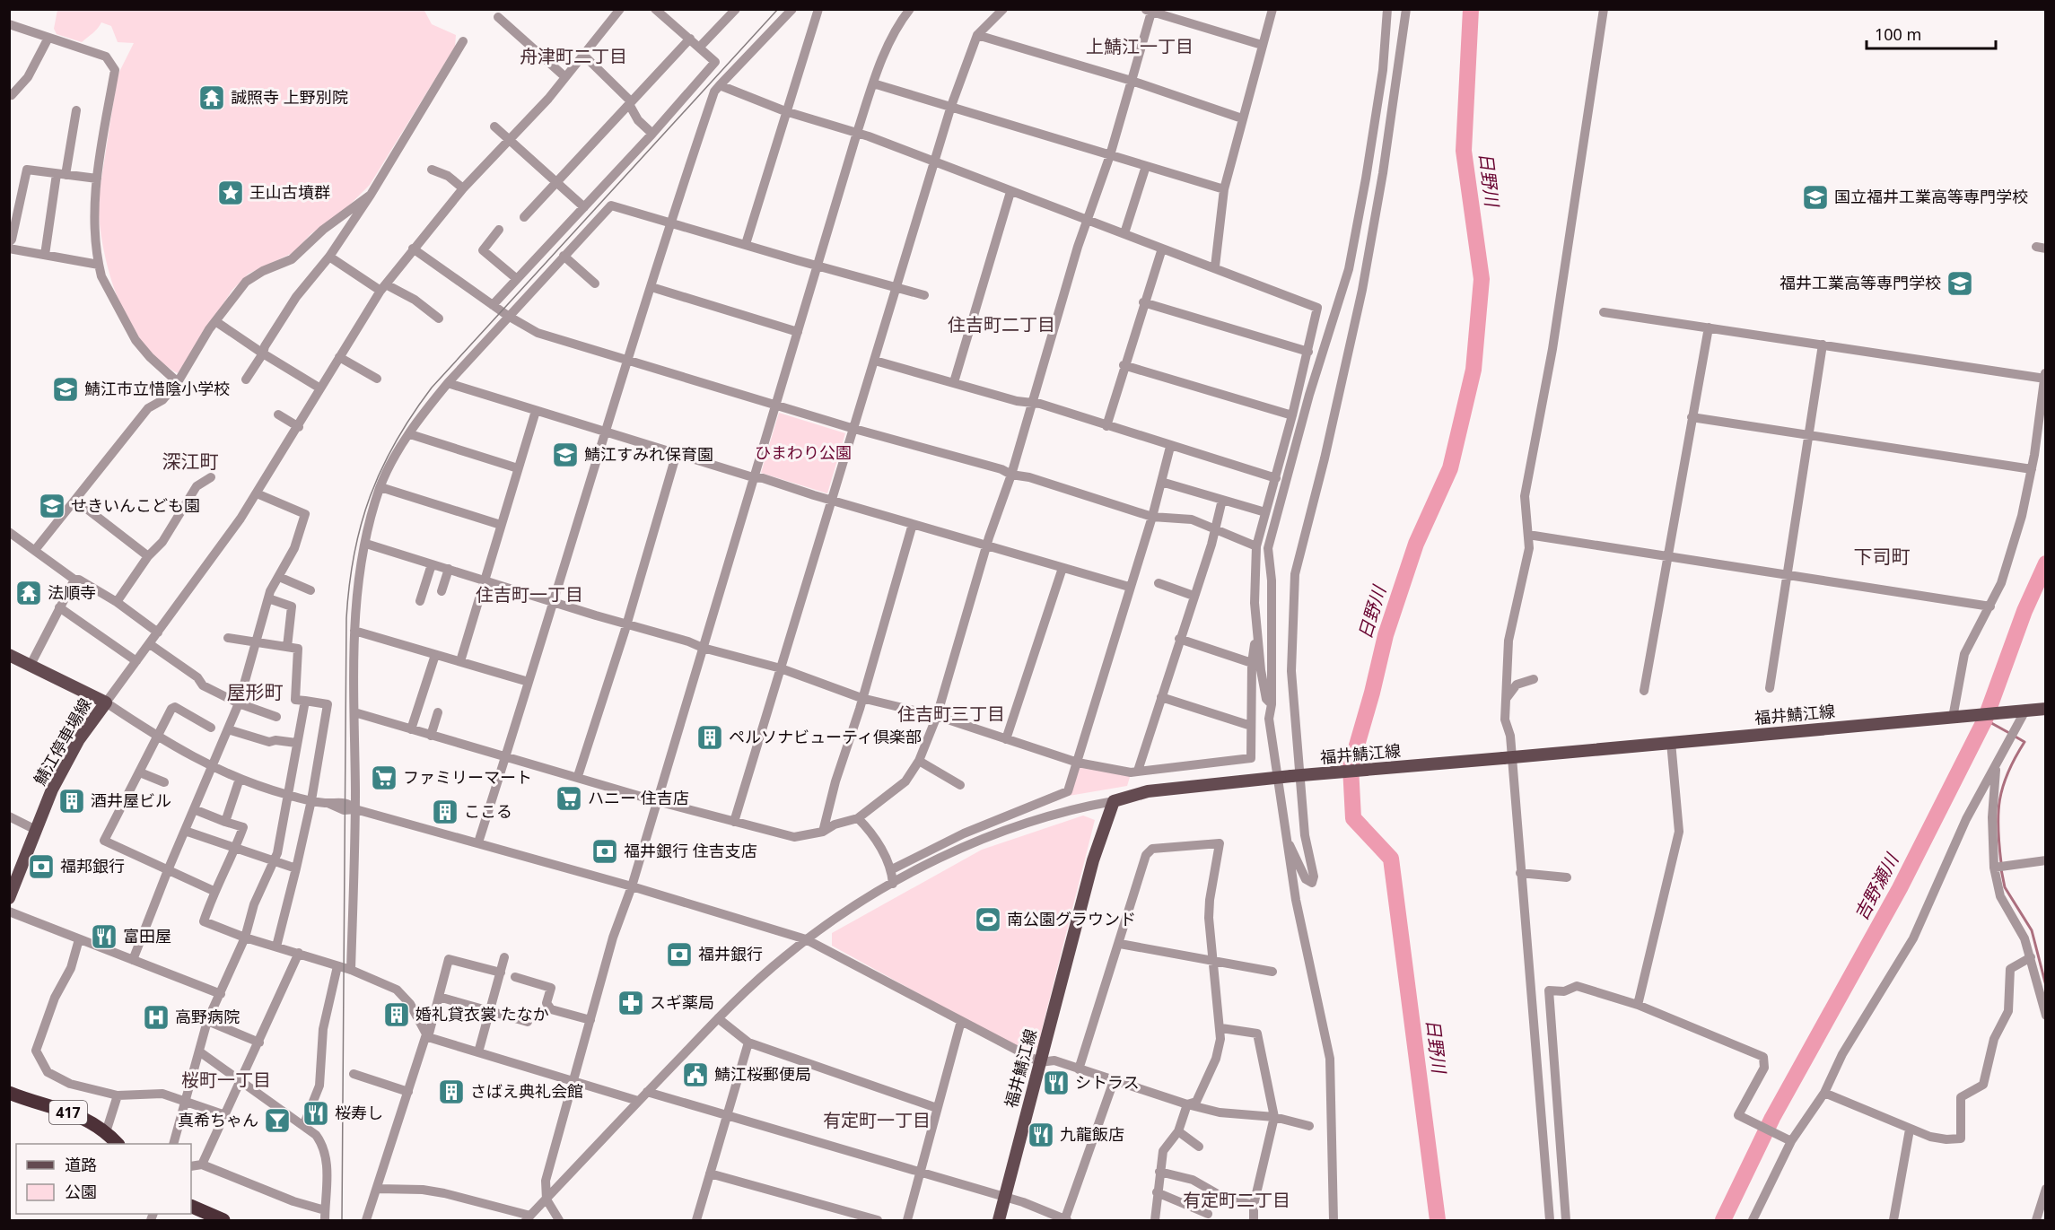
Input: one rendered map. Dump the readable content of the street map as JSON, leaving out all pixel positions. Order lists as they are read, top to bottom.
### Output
{
  "streets": {
    "highway": ["417"],
    "main road": ["福井鯖江線", "鯖江停車場線"]
  },
  "districts": [
    "上鯖江一丁目",
    "舟津町二丁目",
    "住吉町二丁目",
    "深江町",
    "下司町",
    "住吉町一丁目",
    "屋形町",
    "住吉町三丁目",
    "桜町一丁目",
    "有定町一丁目",
    "有定町二丁目"
  ],
  "water": ["日野川", "吉野瀬川"],
  "parks": ["ひまわり公園"],
  "places": {
    "temple": ["誠照寺 上野別院", "法順寺"],
    "place": ["王山古墳群"],
    "school or university": [
      "国立福井工業高等専門学校",
      "福井工業高等専門学校",
      "鯖江市立惜陰小学校",
      "鯖江すみれ保育園",
      "せきいんこども園"
    ],
    "building": [
      "ペルソナビューティ倶楽部",
      "酒井屋ビル",
      "ここる",
      "婚礼貸衣裳 たなか",
      "さばえ典礼会館"
    ],
    "supermarket": ["ファミリーマート", "ハニー 住吉店"],
    "bank": ["福井銀行 住吉支店", "福邦銀行", "福井銀行"],
    "sports": ["南公園グラウンド"],
    "restaurant": [
      "富田屋",
      "シトラス",
      "桜寿し",
      "九龍飯店"
    ],
    "pharmacy": ["スギ薬局"],
    "hospital": ["高野病院"],
    "public building": ["鯖江桜郵便局"],
    "bar": ["真希ちゃん"]
  },
  "legend": ["道路", "公園"],
  "scale_bar": "100 m"
}
